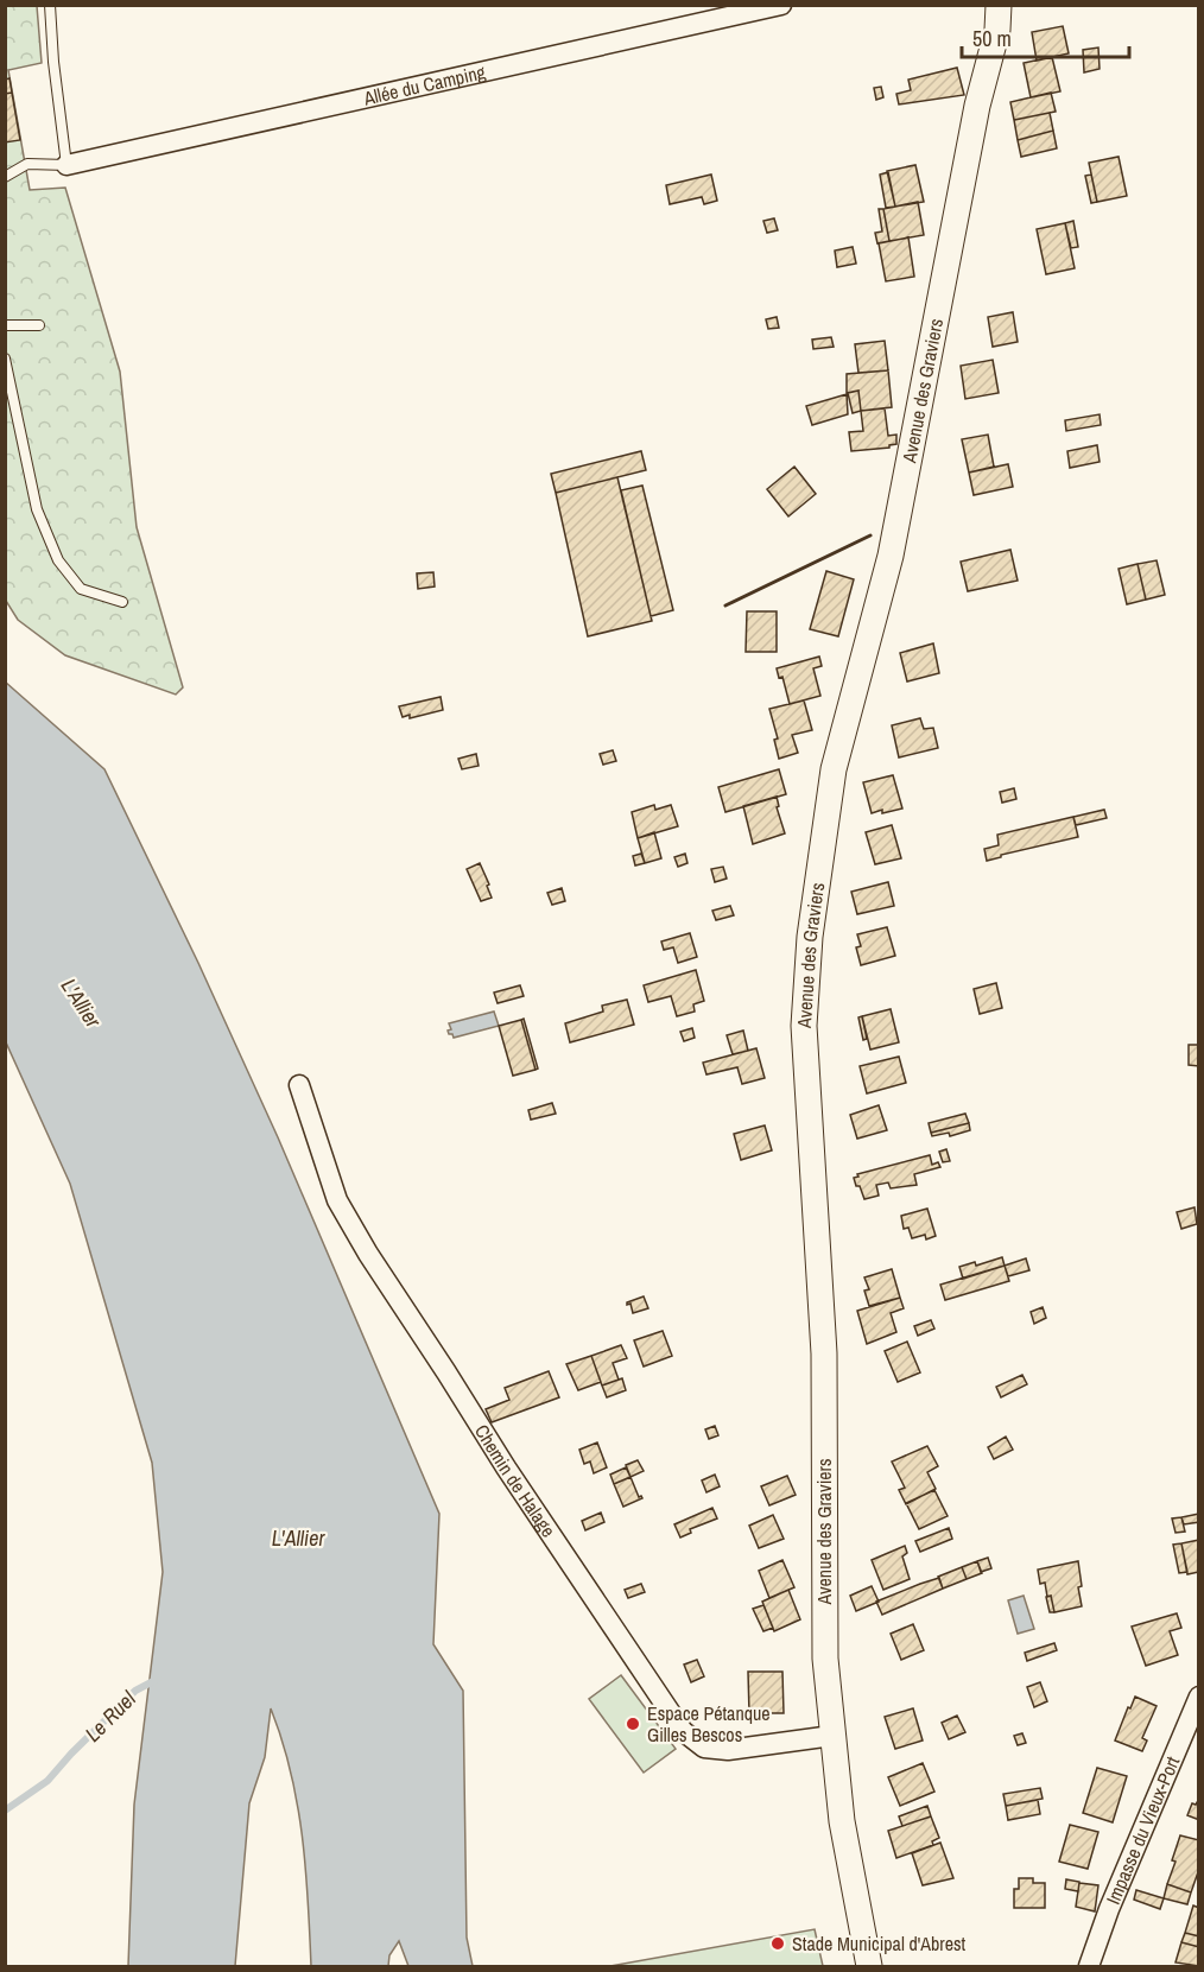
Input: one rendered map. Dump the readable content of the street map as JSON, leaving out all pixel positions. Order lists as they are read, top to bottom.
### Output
{
  "streets": {
    "street": [
      "Allée du Camping",
      "Avenue des Graviers",
      "Chemin de Halage",
      "Impasse du Vieux-Port"
    ]
  },
  "crossings": [
    ["Avenue des Graviers", "Chemin de Halage"]
  ],
  "water": ["L'Allier", "Le Ruel"],
  "places": ["Espace Pétanque Gilles Bescos", "Stade Municipal d'Abrest"],
  "scale_bar": "50 m"
}
